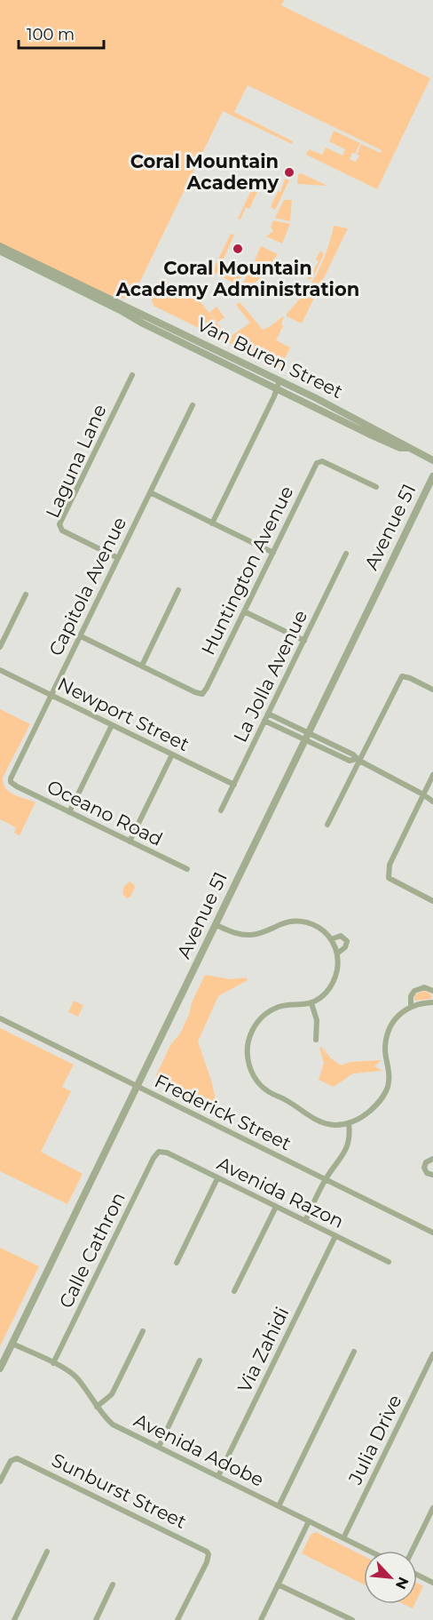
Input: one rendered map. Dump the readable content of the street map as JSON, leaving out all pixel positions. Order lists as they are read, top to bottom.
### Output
{
  "streets": {
    "street": [
      "Van Buren Street",
      "Laguna Lane",
      "Avenue 51",
      "Huntington Avenue",
      "Capitola Avenue",
      "La Jolla Avenue",
      "Newport Street",
      "Oceano Road",
      "Frederick Street",
      "Avenida Razon",
      "Calle Cathron",
      "Via Zahidi",
      "Julia Drive",
      "Avenida Adobe",
      "Sunburst Street"
    ]
  },
  "crossings": [
    ["Laguna Lane", "Capitola Avenue"],
    ["Avenue 51", "Frederick Street"],
    ["Avenue 51", "Avenida Adobe"],
    ["Capitola Avenue", "Newport Street"],
    ["Capitola Avenue", "Oceano Road"],
    ["La Jolla Avenue", "Newport Street"],
    ["Avenida Razon", "Calle Cathron"],
    ["Avenida Razon", "Via Zahidi"],
    ["Calle Cathron", "Avenida Adobe"],
    ["Via Zahidi", "Avenida Adobe"],
    ["Julia Drive", "Avenida Adobe"]
  ],
  "places": ["Coral Mountain Academy", "Coral Mountain Academy Administration"],
  "scale_bar": "100 m",
  "north": "bottom right"
}
